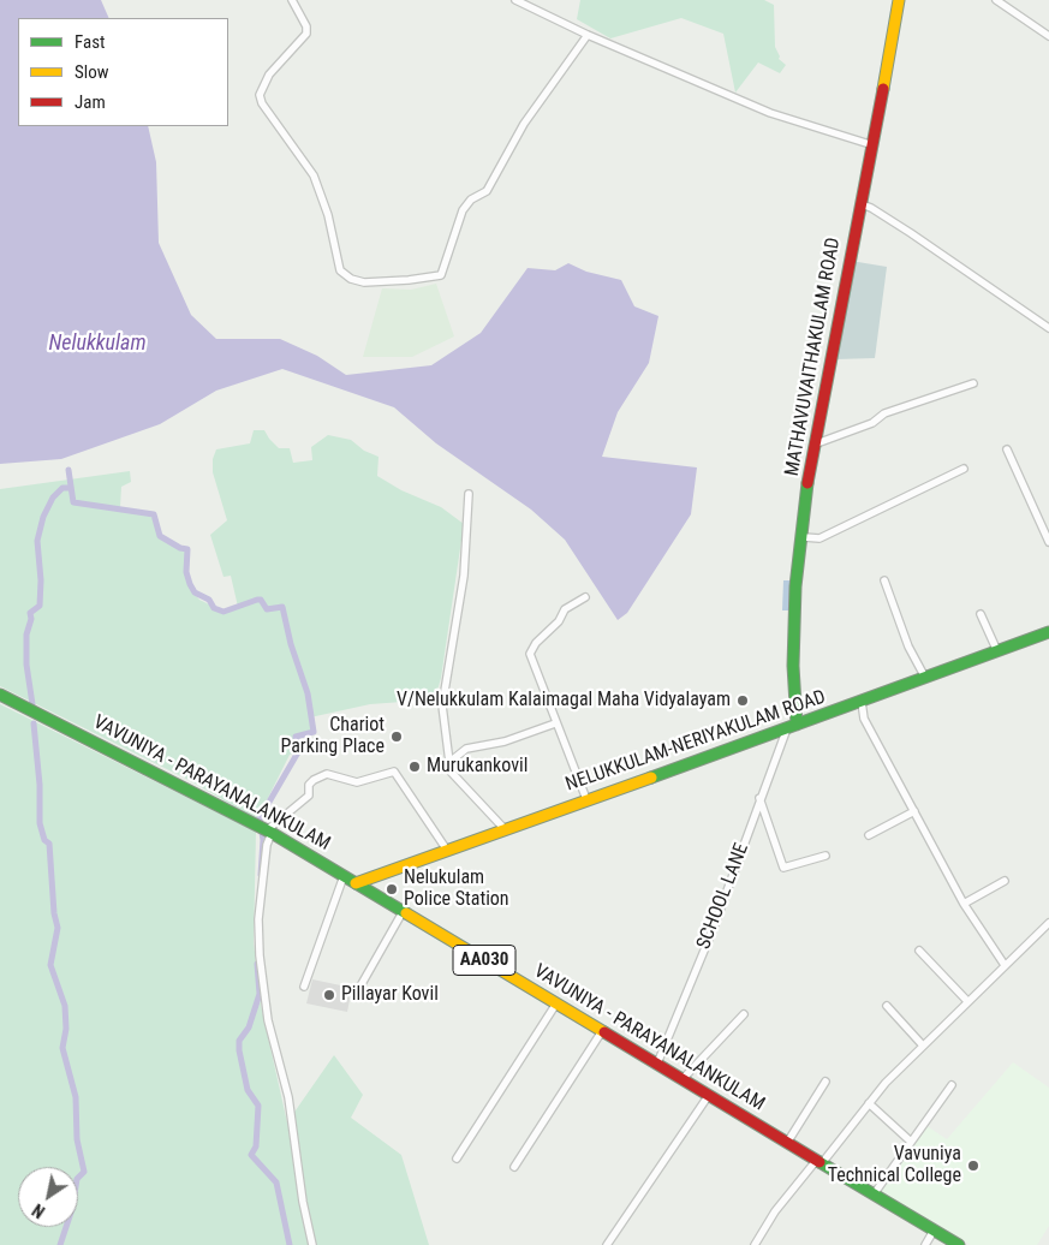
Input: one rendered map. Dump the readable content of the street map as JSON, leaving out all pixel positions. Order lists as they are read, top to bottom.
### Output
{
  "streets": {
    "main road": [
      "MATHAVUVAITHAKULAM ROAD",
      "NELUKKULAM-NERIYAKULAM ROAD",
      "VAVUNIYA - PARAYANALANKULAM",
      "AA030"
    ],
    "street": ["SCHOOL LANE"]
  },
  "crossings": [
    ["MATHAVUVAITHAKULAM ROAD", "NELUKKULAM-NERIYAKULAM ROAD"],
    ["MATHAVUVAITHAKULAM ROAD", "SCHOOL LANE"],
    ["NELUKKULAM-NERIYAKULAM ROAD", "VAVUNIYA - PARAYANALANKULAM"],
    ["NELUKKULAM-NERIYAKULAM ROAD", "SCHOOL LANE"],
    ["VAVUNIYA - PARAYANALANKULAM", "SCHOOL LANE"]
  ],
  "water": ["Nelukkulam"],
  "places": [
    "V/Nelukkulam Kalaimagal Maha Vidyalayam",
    "Chariot Parking Place",
    "Murukankovil",
    "Nelukulam Police Station",
    "Pillayar Kovil",
    "Vavuniya Technical College"
  ],
  "legend": ["Fast", "Slow", "Jam"],
  "north": "bottom left"
}
